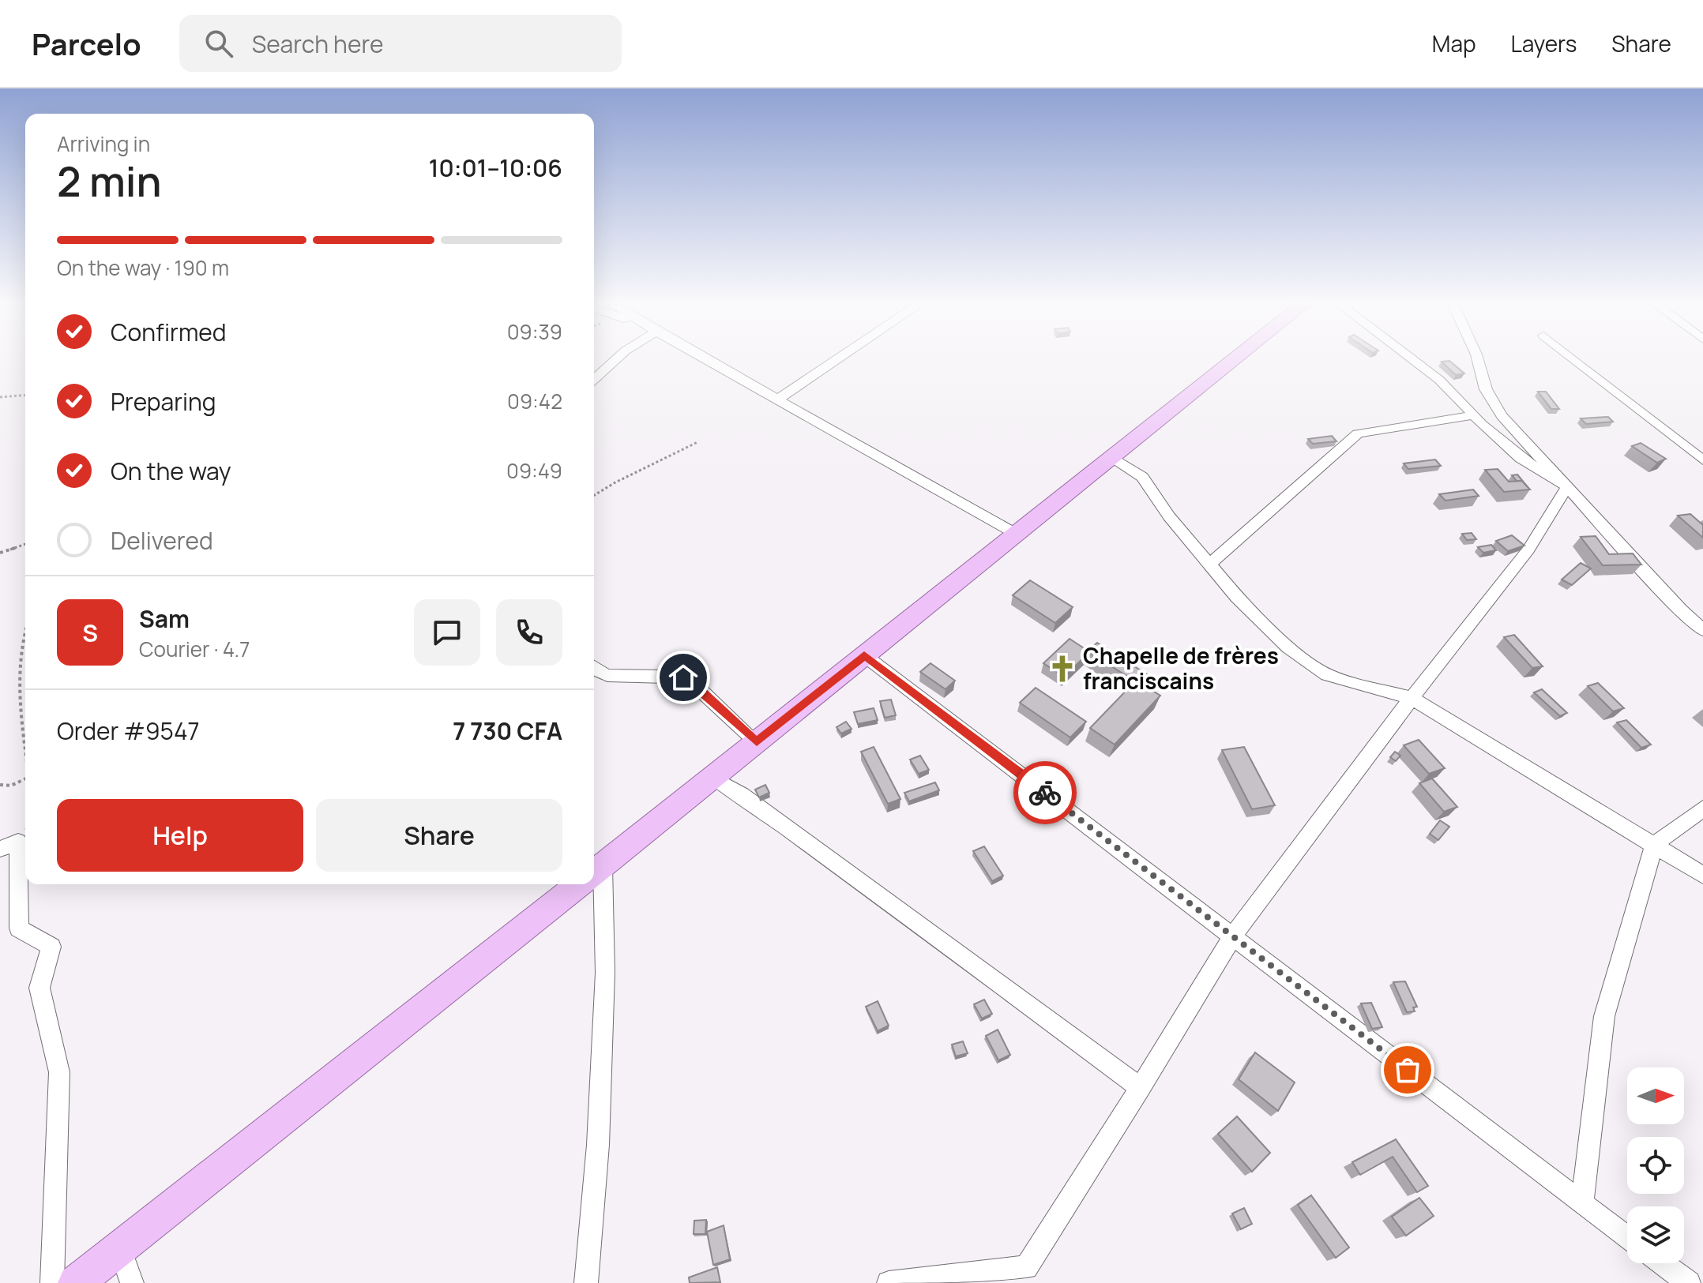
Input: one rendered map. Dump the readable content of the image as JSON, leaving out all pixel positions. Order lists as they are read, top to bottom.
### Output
{
  "places": {
    "church": ["Chapelle de frères franciscains"]
  },
  "north": "right",
  "page": {
    "header": "Parcelo",
    "search": "Search here",
    "nav": ["Map", "Layers", "Share"],
    "heading": ["2 min", "Arriving in", "10:01–10:06"],
    "panel": [
      "Sam",
      "Courier · 4.7",
      "Order #9547",
      "7 730 CFA"
    ],
    "bar": "On the way · 190 m",
    "list": [
      ["Confirmed", "09:39"],
      ["Preparing", "09:42"],
      ["On the way", "09:49"],
      "Delivered"
    ],
    "round": "S",
    "buttons": ["Help", "Share"]
  }
}
